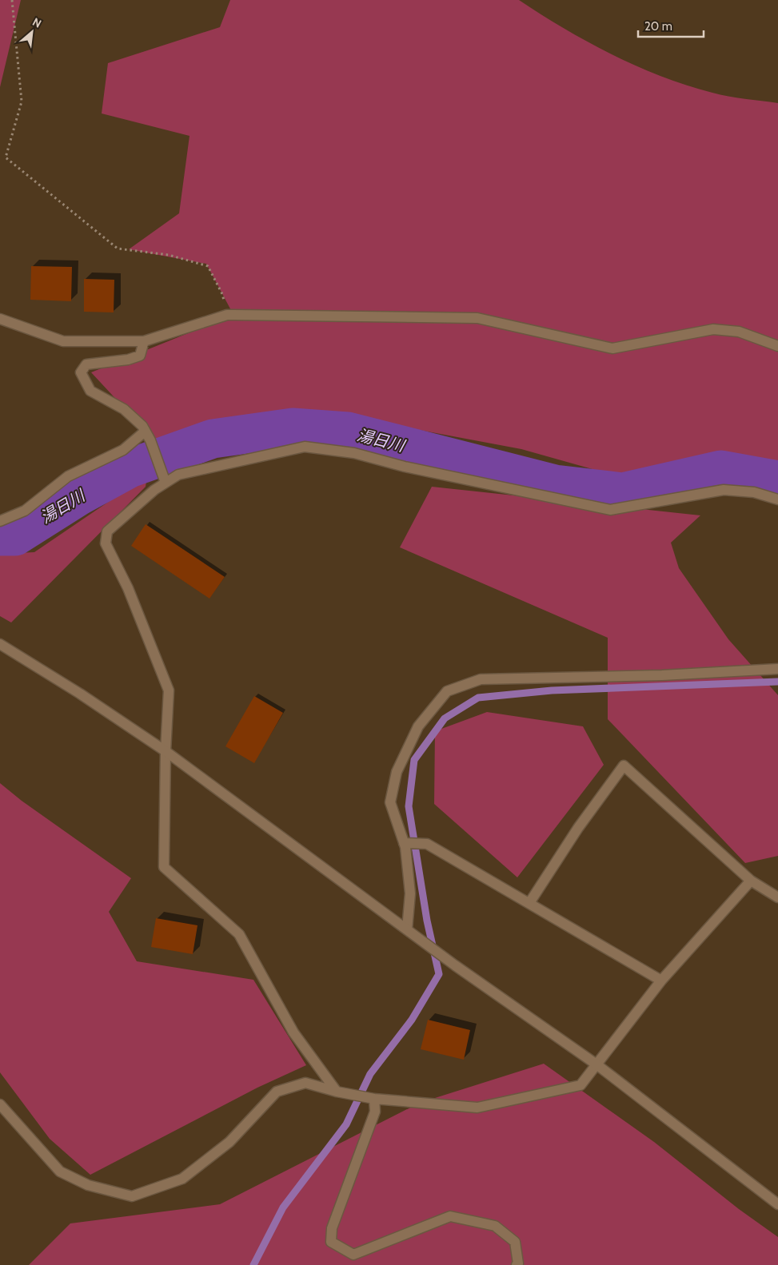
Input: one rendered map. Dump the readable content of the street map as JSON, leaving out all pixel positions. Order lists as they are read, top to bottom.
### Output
{
  "water": ["湯日川"],
  "scale_bar": "20 m",
  "north": "top right"
}
